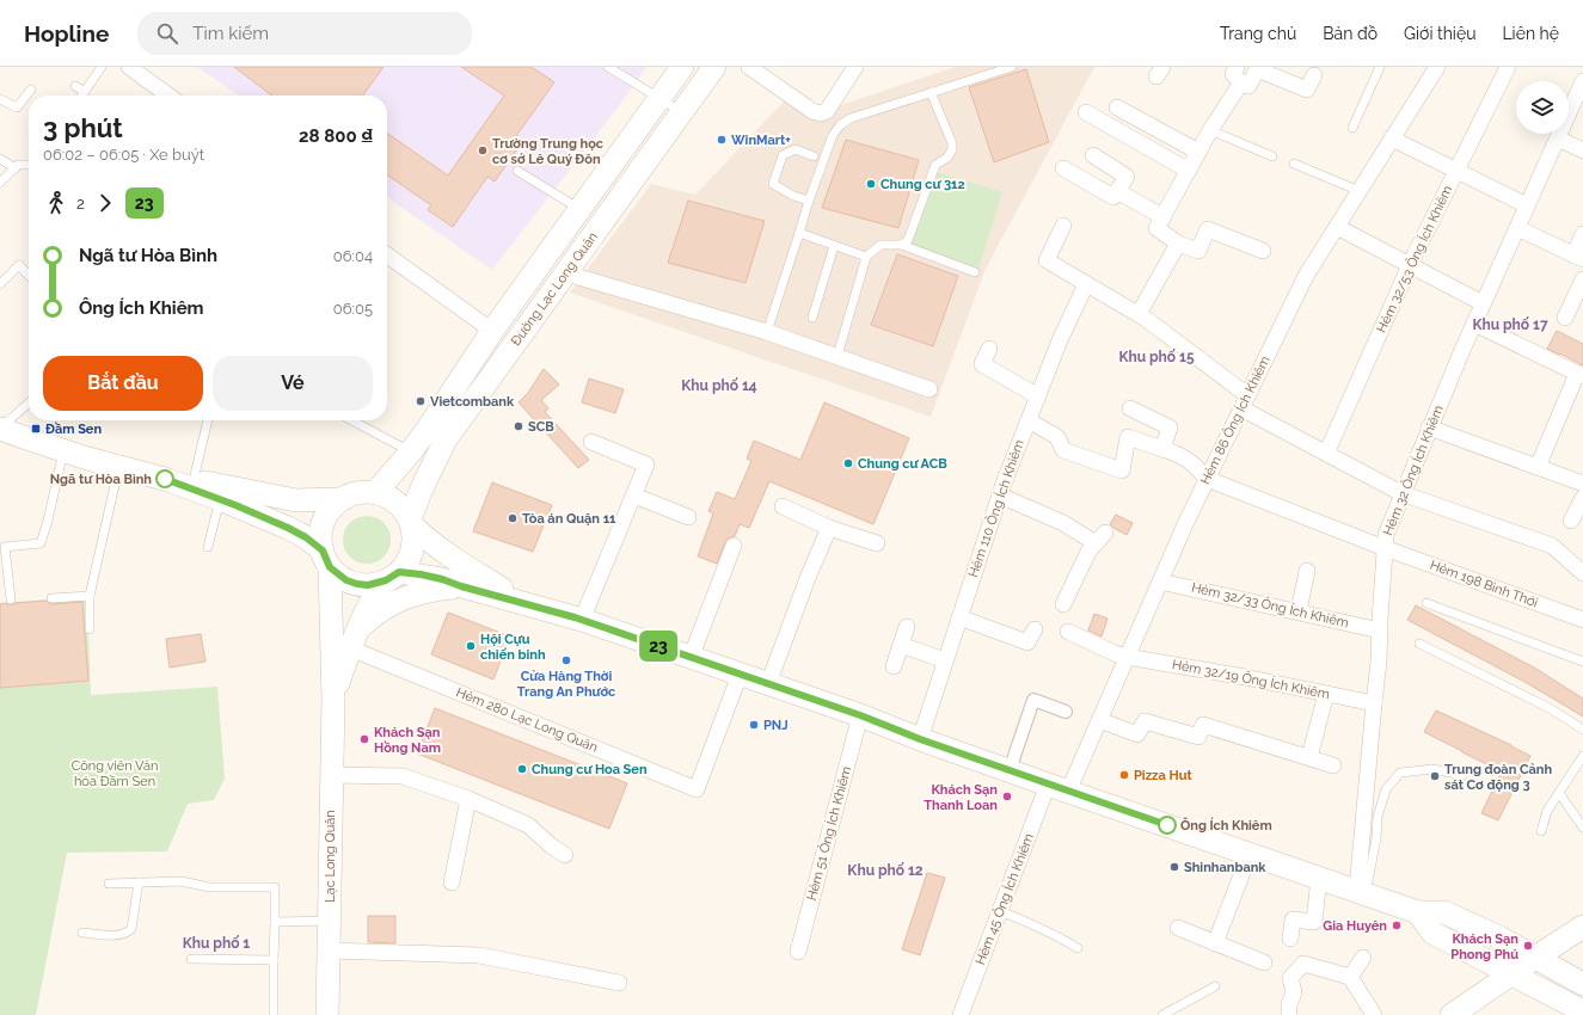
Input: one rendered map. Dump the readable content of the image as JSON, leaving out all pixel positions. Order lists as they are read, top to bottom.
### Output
{
  "streets": {
    "main road": ["Đường Lạc Long Quân", "Lạc Long Quân"],
    "street": [
      "Hẻm 32/53 Ông Ích Khiêm",
      "Hẻm 86 Ông Ích Khiêm",
      "Hẻm 32 Ông Ích Khiêm",
      "Hẻm 110 Ông Ích Khiêm",
      "Hẻm 198 Bình Thới",
      "Hẻm 32/33 Ông Ích Khiêm",
      "Hẻm 32/19 Ông Ích Khiêm",
      "Hẻm 280 Lạc Long Quân",
      "Hẻm 51 Ông Ích Khiêm",
      "Hẻm 45 Ông Ích Khiêm"
    ]
  },
  "crossings": [
    ["Hẻm 86 Ông Ích Khiêm", "Hẻm 198 Bình Thới"],
    ["Hẻm 86 Ông Ích Khiêm", "Hẻm 32/33 Ông Ích Khiêm"],
    ["Hẻm 86 Ông Ích Khiêm", "Hẻm 32/19 Ông Ích Khiêm"],
    ["Hẻm 86 Ông Ích Khiêm", "Hẻm 45 Ông Ích Khiêm"],
    ["Hẻm 32 Ông Ích Khiêm", "Hẻm 198 Bình Thới"],
    ["Hẻm 32 Ông Ích Khiêm", "Hẻm 32/33 Ông Ích Khiêm"],
    ["Hẻm 32 Ông Ích Khiêm", "Hẻm 32/19 Ông Ích Khiêm"]
  ],
  "districts": [
    "Khu phố 17",
    "Khu phố 15",
    "Khu phố 14",
    "Khu phố 12",
    "Khu phố 1"
  ],
  "parks": ["Công viên Văn hóa Đầm Sen"],
  "places": {
    "other": [
      "WinMart+",
      "Trường Trung học cơ sở Lê Quý Đôn",
      "Chung cư 312",
      "Vietcombank",
      "SCB",
      "Chung cư ACB",
      "Ngã tư Hòa Bình",
      "Tòa án Quận 11",
      "Hội Cựu chiến binh",
      "Cửa Hàng Thời Trang An Phước",
      "PNJ",
      "Khách Sạn Hồng Nam",
      "Chung cư Hoa Sen",
      "Pizza Hut",
      "Trung đoàn Cảnh sát Cơ động 3",
      "Khách Sạn Thanh Loan",
      "Ông Ích Khiêm",
      "Shinhanbank",
      "Gia Huyên",
      "Khách Sạn Phong Phú"
    ],
    "transit": ["Đầm Sen"]
  },
  "lines": ["bus line 23"],
  "page": {
    "header": "Hopline",
    "search": "Tìm kiếm",
    "nav": [
      "Trang chủ",
      "Bản đồ",
      "Giới thiệu",
      "Liên hệ"
    ],
    "on_map": "23",
    "heading": ["3 phút", "06:02 – 06:05 · Xe buýt", "28 800 ₫"],
    "legs": ["2", "23"],
    "list": [
      {
        "name": "Ngã tư Hòa Bình",
        "value": "06:04"
      },
      {
        "name": "Ông Ích Khiêm",
        "value": "06:05"
      }
    ],
    "buttons": ["Bắt đầu", "Vé"]
  }
}
